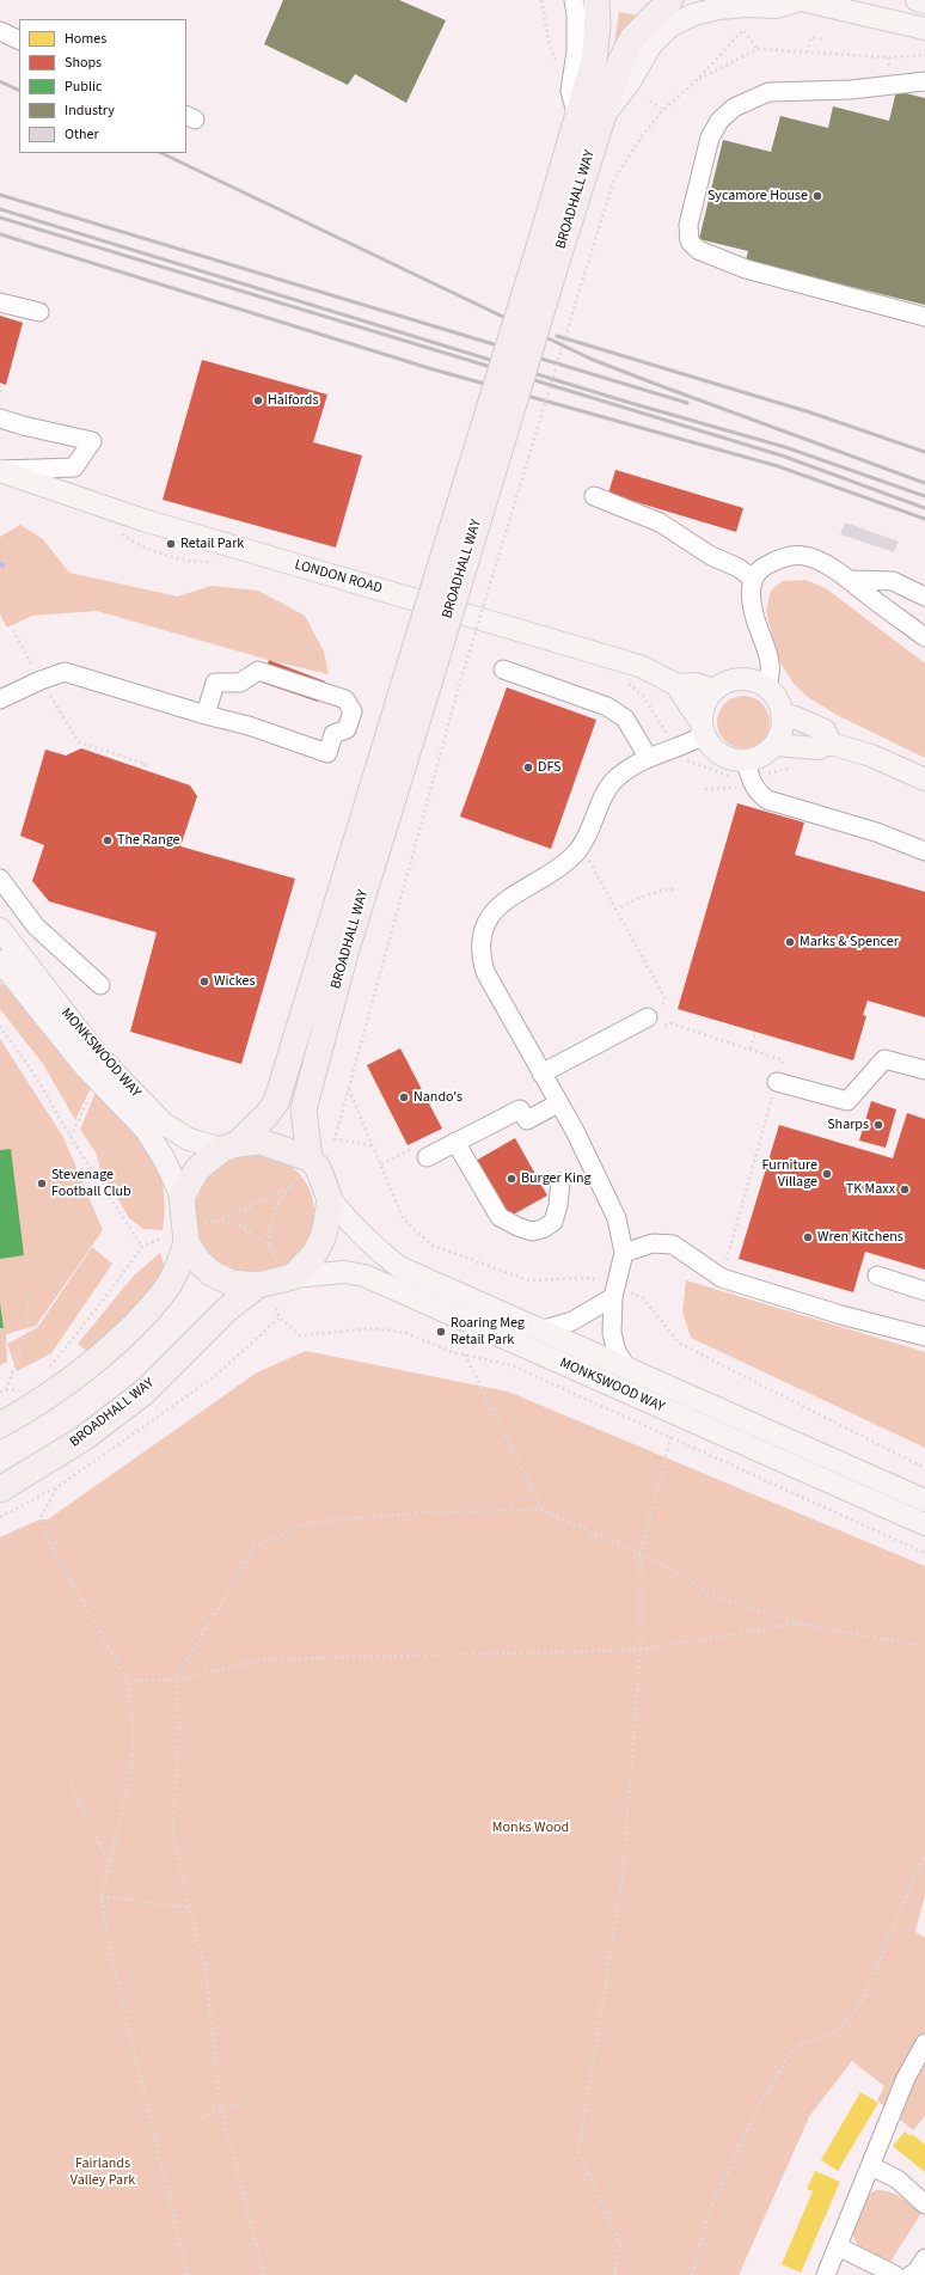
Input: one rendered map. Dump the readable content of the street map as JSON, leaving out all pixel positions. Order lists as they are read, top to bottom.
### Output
{
  "streets": {
    "highway": ["BROADHALL WAY"],
    "main road": ["LONDON ROAD", "MONKSWOOD WAY"]
  },
  "crossings": [
    ["BROADHALL WAY", "MONKSWOOD WAY"]
  ],
  "parks": ["Monks Wood", "Fairlands Valley Park"],
  "places": [
    "Sycamore House",
    "Halfords",
    "Retail Park",
    "DFS",
    "The Range",
    "Marks & Spencer",
    "Wickes",
    "Nando's",
    "Sharps",
    "Furniture Village",
    "Burger King",
    "Stevenage Football Club",
    "TK Maxx",
    "Wren Kitchens",
    "Roaring Meg Retail Park"
  ],
  "legend": [
    "Homes",
    "Shops",
    "Public",
    "Industry",
    "Other"
  ]
}
